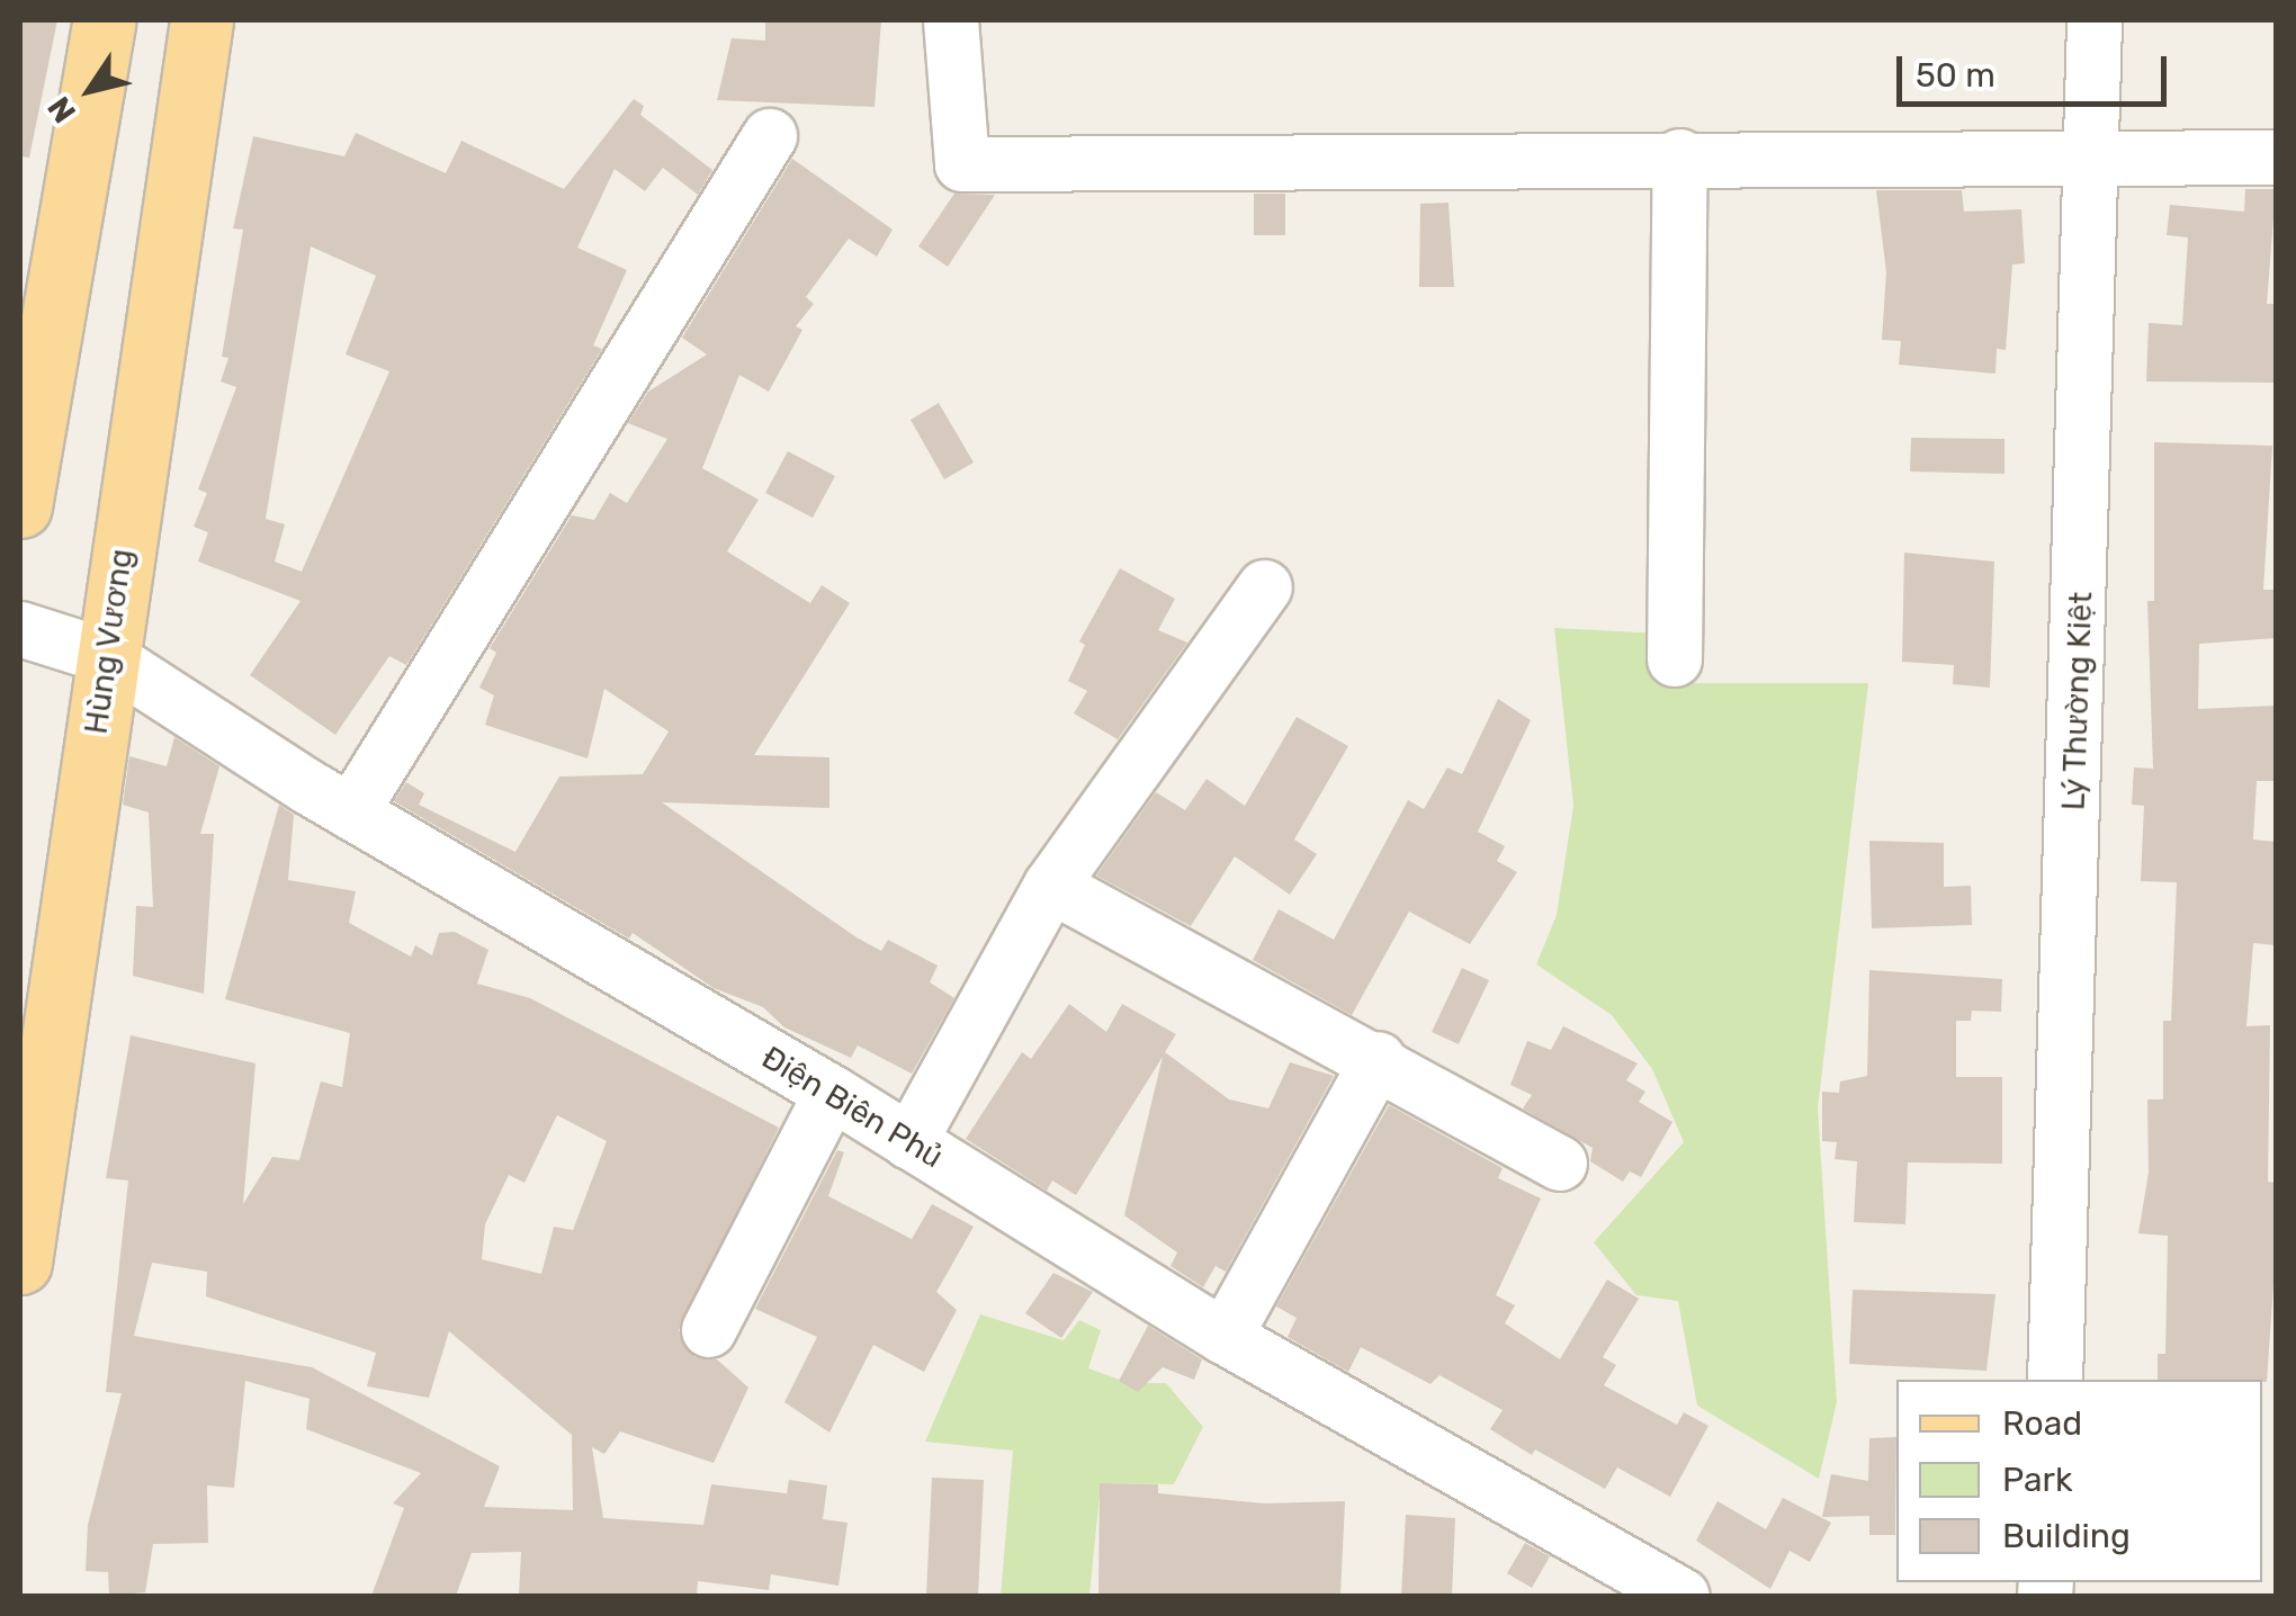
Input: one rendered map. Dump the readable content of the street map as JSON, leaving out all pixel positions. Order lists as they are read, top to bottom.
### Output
{
  "streets": {
    "main road": ["Hùng Vương"],
    "street": ["Lý Thường Kiệt", "Điện Biên Phủ"]
  },
  "crossings": [
    ["Hùng Vương", "Điện Biên Phủ"]
  ],
  "legend": ["Road", "Park", "Building"],
  "scale_bar": "50 m",
  "north": "bottom left"
}
